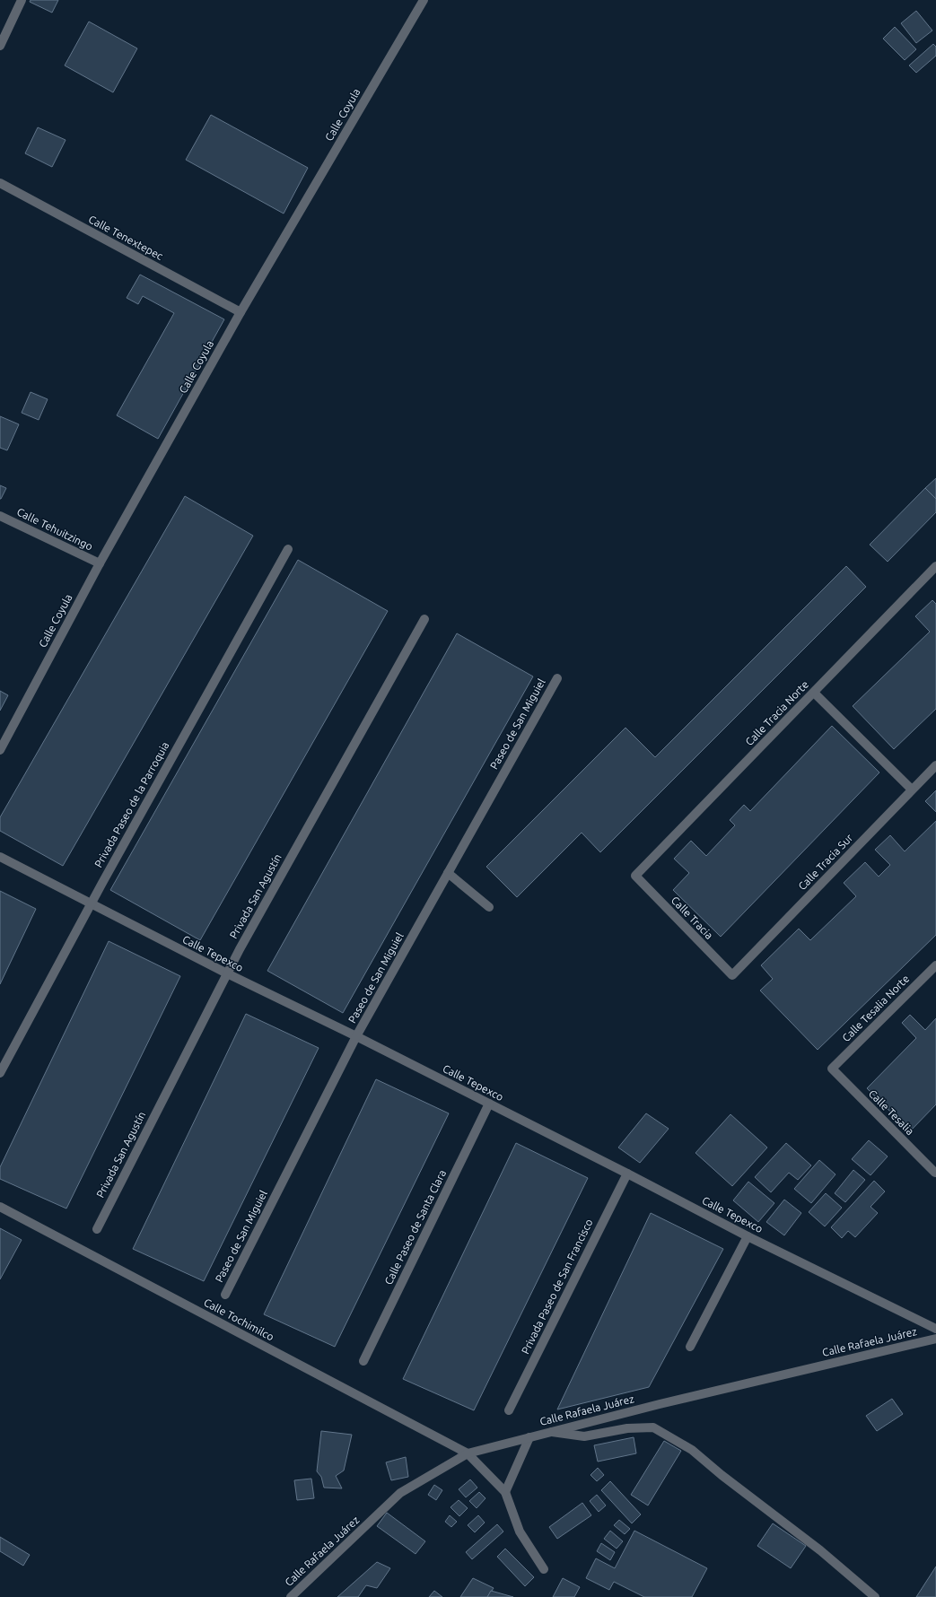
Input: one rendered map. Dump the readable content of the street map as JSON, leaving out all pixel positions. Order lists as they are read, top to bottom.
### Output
{
  "streets": {
    "street": [
      "Calle Coyula",
      "Calle Tenextepec",
      "Calle Tehuitzingo",
      "Calle Tracia Norte",
      "Paseo de San Miguiel",
      "Privada Paseo de la Parroquia",
      "Calle Tracia Sur",
      "Privada San Agustín",
      "Calle Tracia",
      "Calle Tepexco",
      "Calle Tesalia Norte",
      "Calle Tesalia",
      "Calle Paseo de Santa Clara",
      "Privada Paseo de San Francisco",
      "Calle Tochimilco",
      "Calle Rafaela Juárez"
    ]
  },
  "crossings": [
    ["Calle Coyula", "Calle Tenextepec"],
    ["Calle Coyula", "Calle Tehuitzingo"],
    ["Calle Tracia Norte", "Calle Tracia"],
    ["Paseo de San Miguiel", "Calle Tepexco"],
    ["Privada Paseo de la Parroquia", "Calle Tepexco"],
    ["Calle Tracia Sur", "Calle Tracia"],
    ["Privada San Agustín", "Calle Tepexco"],
    ["Calle Tepexco", "Calle Paseo de Santa Clara"],
    ["Calle Tepexco", "Privada Paseo de San Francisco"],
    ["Calle Tesalia Norte", "Calle Tesalia"],
    ["Calle Tochimilco", "Calle Rafaela Juárez"]
  ]
}
